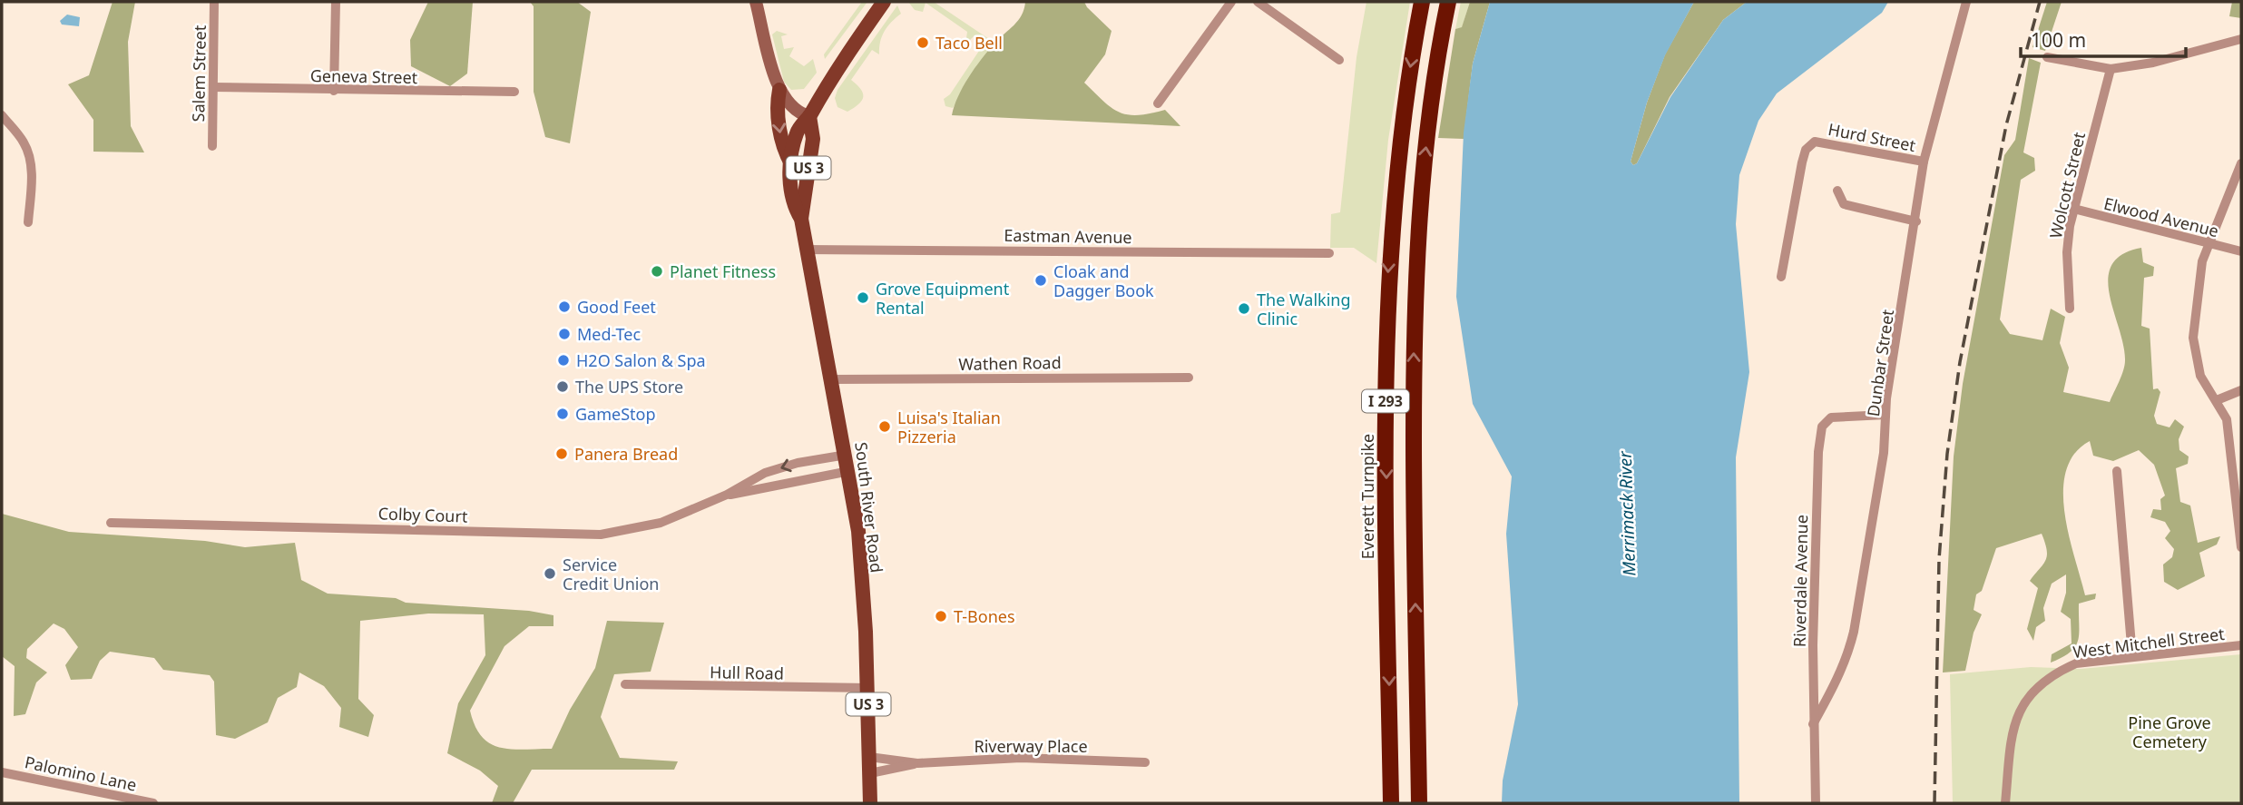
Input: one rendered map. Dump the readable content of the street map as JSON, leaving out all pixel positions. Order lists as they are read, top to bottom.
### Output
{
  "streets": {
    "highway": ["I 293", "Everett Turnpike"],
    "main road": ["US 3", "South River Road"],
    "street": [
      "Salem Street",
      "Geneva Street",
      "Hurd Street",
      "Wolcott Street",
      "Elwood Avenue",
      "Eastman Avenue",
      "Wathen Road",
      "Dunbar Street",
      "Colby Court",
      "Riverdale Avenue",
      "West Mitchell Street",
      "Hull Road",
      "Riverway Place",
      "Palomino Lane"
    ]
  },
  "crossings": [
    ["Salem Street", "Geneva Street"],
    ["Hurd Street", "Dunbar Street"],
    ["US 3", "South River Road"],
    ["Wolcott Street", "Elwood Avenue"],
    ["Eastman Avenue", "South River Road"],
    ["Wathen Road", "South River Road"],
    ["Dunbar Street", "Riverdale Avenue"],
    ["South River Road", "Colby Court"],
    ["South River Road", "Hull Road"],
    ["South River Road", "Riverway Place"]
  ],
  "water": ["Merrimack River"],
  "parks": ["Pine Grove Cemetery"],
  "places": [
    "Taco Bell",
    "Planet Fitness",
    "Cloak and Dagger Book",
    "Grove Equipment Rental",
    "Good Feet",
    "The Walking Clinic",
    "Med-Tec",
    "H2O Salon & Spa",
    "The UPS Store",
    "GameStop",
    "Luisa's Italian Pizzeria",
    "Panera Bread",
    "Service Credit Union",
    "T-Bones"
  ],
  "scale_bar": "100 m"
}
